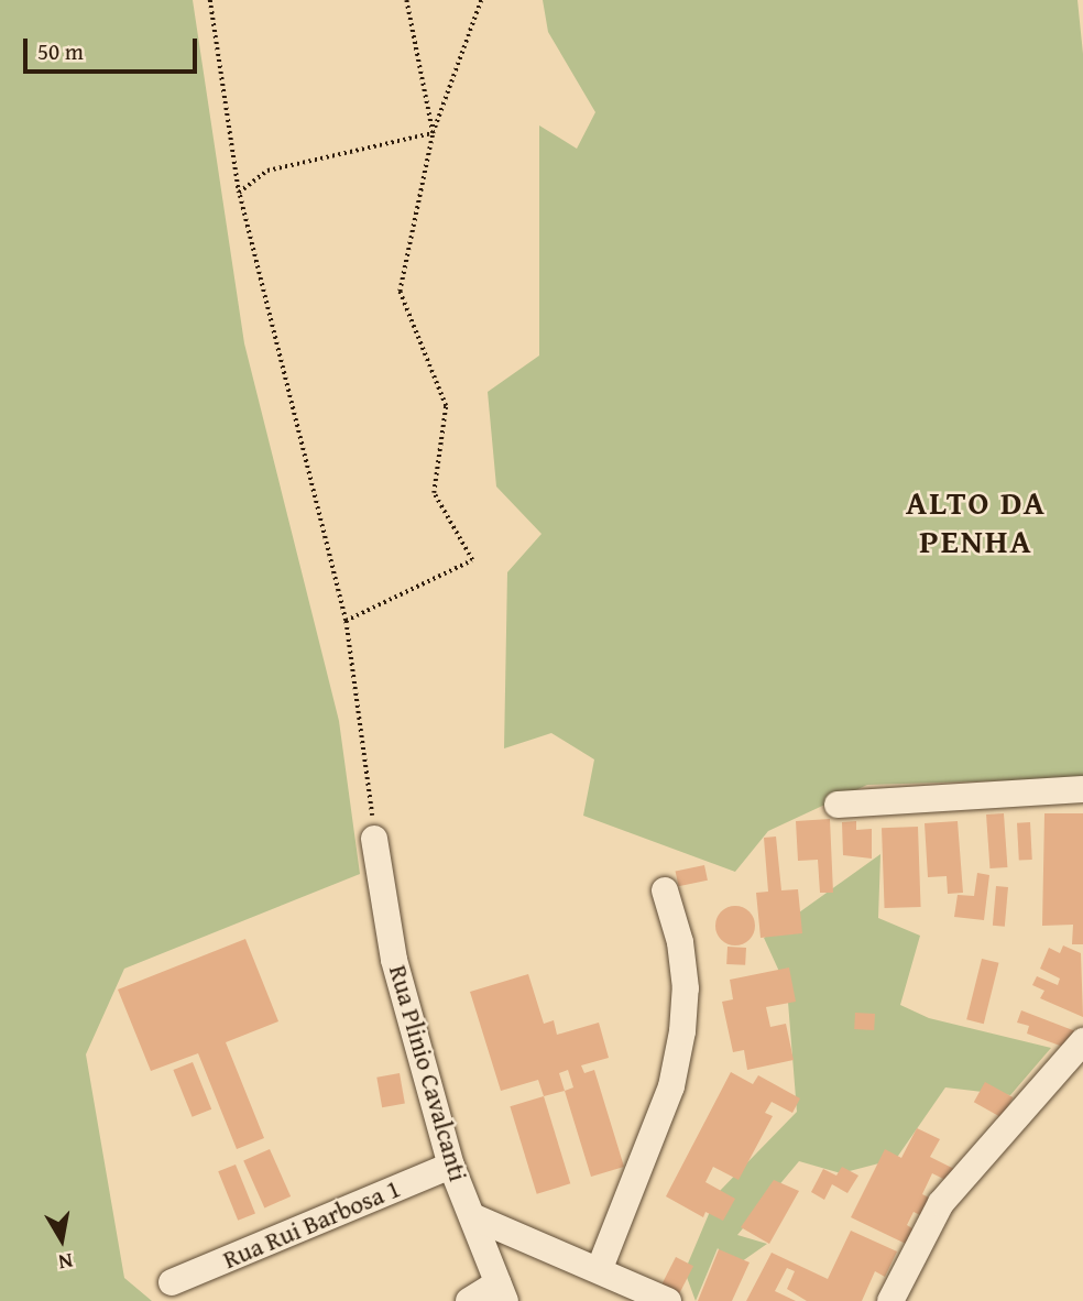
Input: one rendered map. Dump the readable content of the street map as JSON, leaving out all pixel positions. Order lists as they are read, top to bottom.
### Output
{
  "streets": {
    "street": ["Rua Plinio Cavalcanti", "Rua Rui Barbosa 1"]
  },
  "crossings": [
    ["Rua Plinio Cavalcanti", "Rua Rui Barbosa 1"]
  ],
  "districts": ["ALTO DA PENHA"],
  "scale_bar": "50 m",
  "north": "bottom"
}
